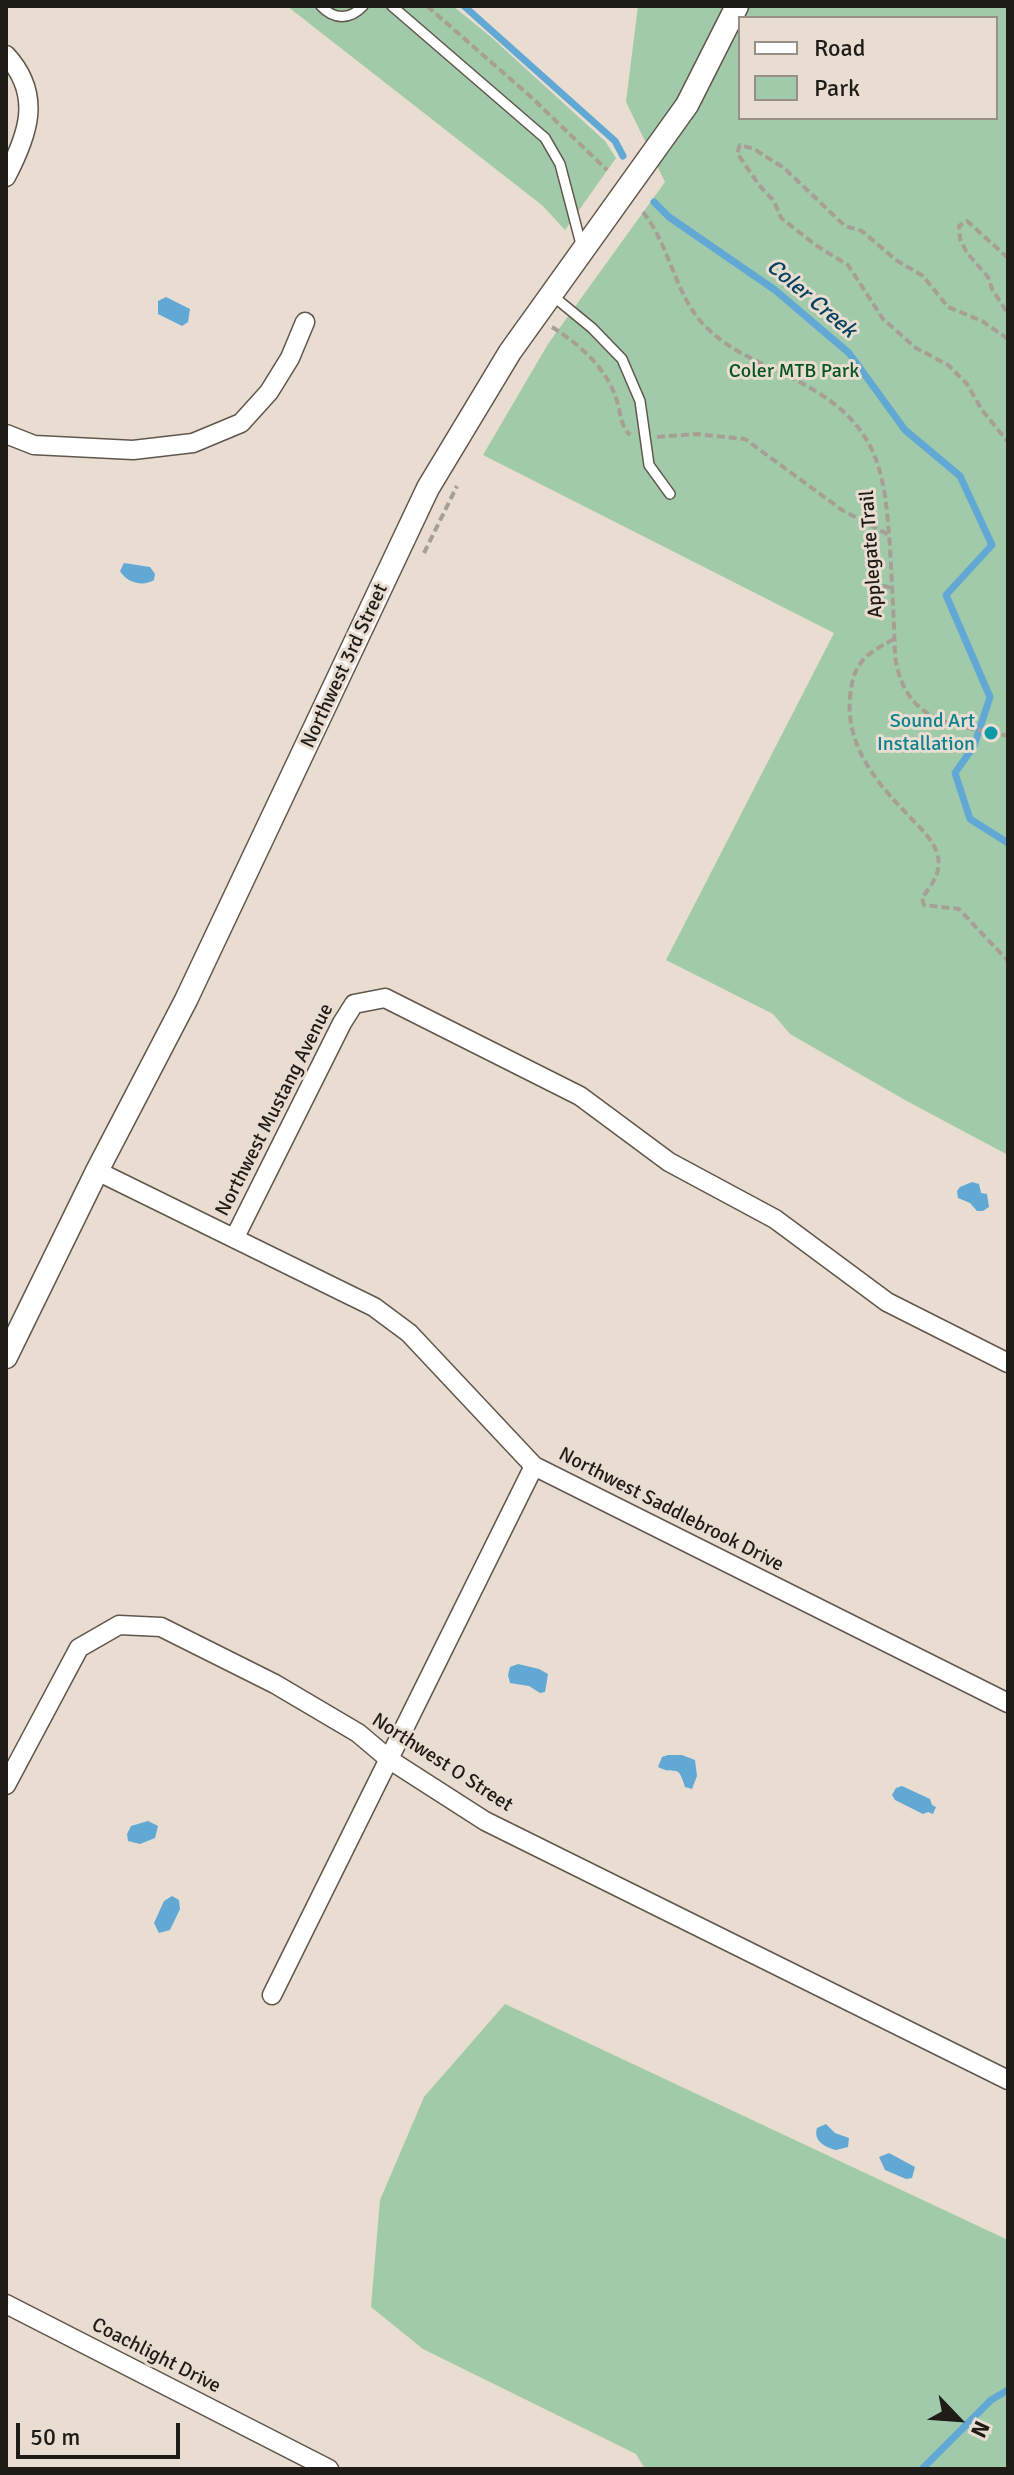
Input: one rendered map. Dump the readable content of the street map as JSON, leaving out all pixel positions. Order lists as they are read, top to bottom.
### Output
{
  "streets": {
    "street": [
      "Northwest 3rd Street",
      "Northwest Mustang Avenue",
      "Northwest Saddlebrook Drive",
      "Northwest O Street",
      "Coachlight Drive"
    ],
    "path": ["Applegate Trail"]
  },
  "crossings": [
    ["Northwest 3rd Street", "Northwest Saddlebrook Drive"],
    ["Northwest Mustang Avenue", "Northwest Saddlebrook Drive"]
  ],
  "water": ["Coler Creek"],
  "parks": ["Coler MTB Park"],
  "places": ["Sound Art Installation"],
  "legend": ["Road", "Park"],
  "scale_bar": "50 m",
  "north": "bottom right"
}
